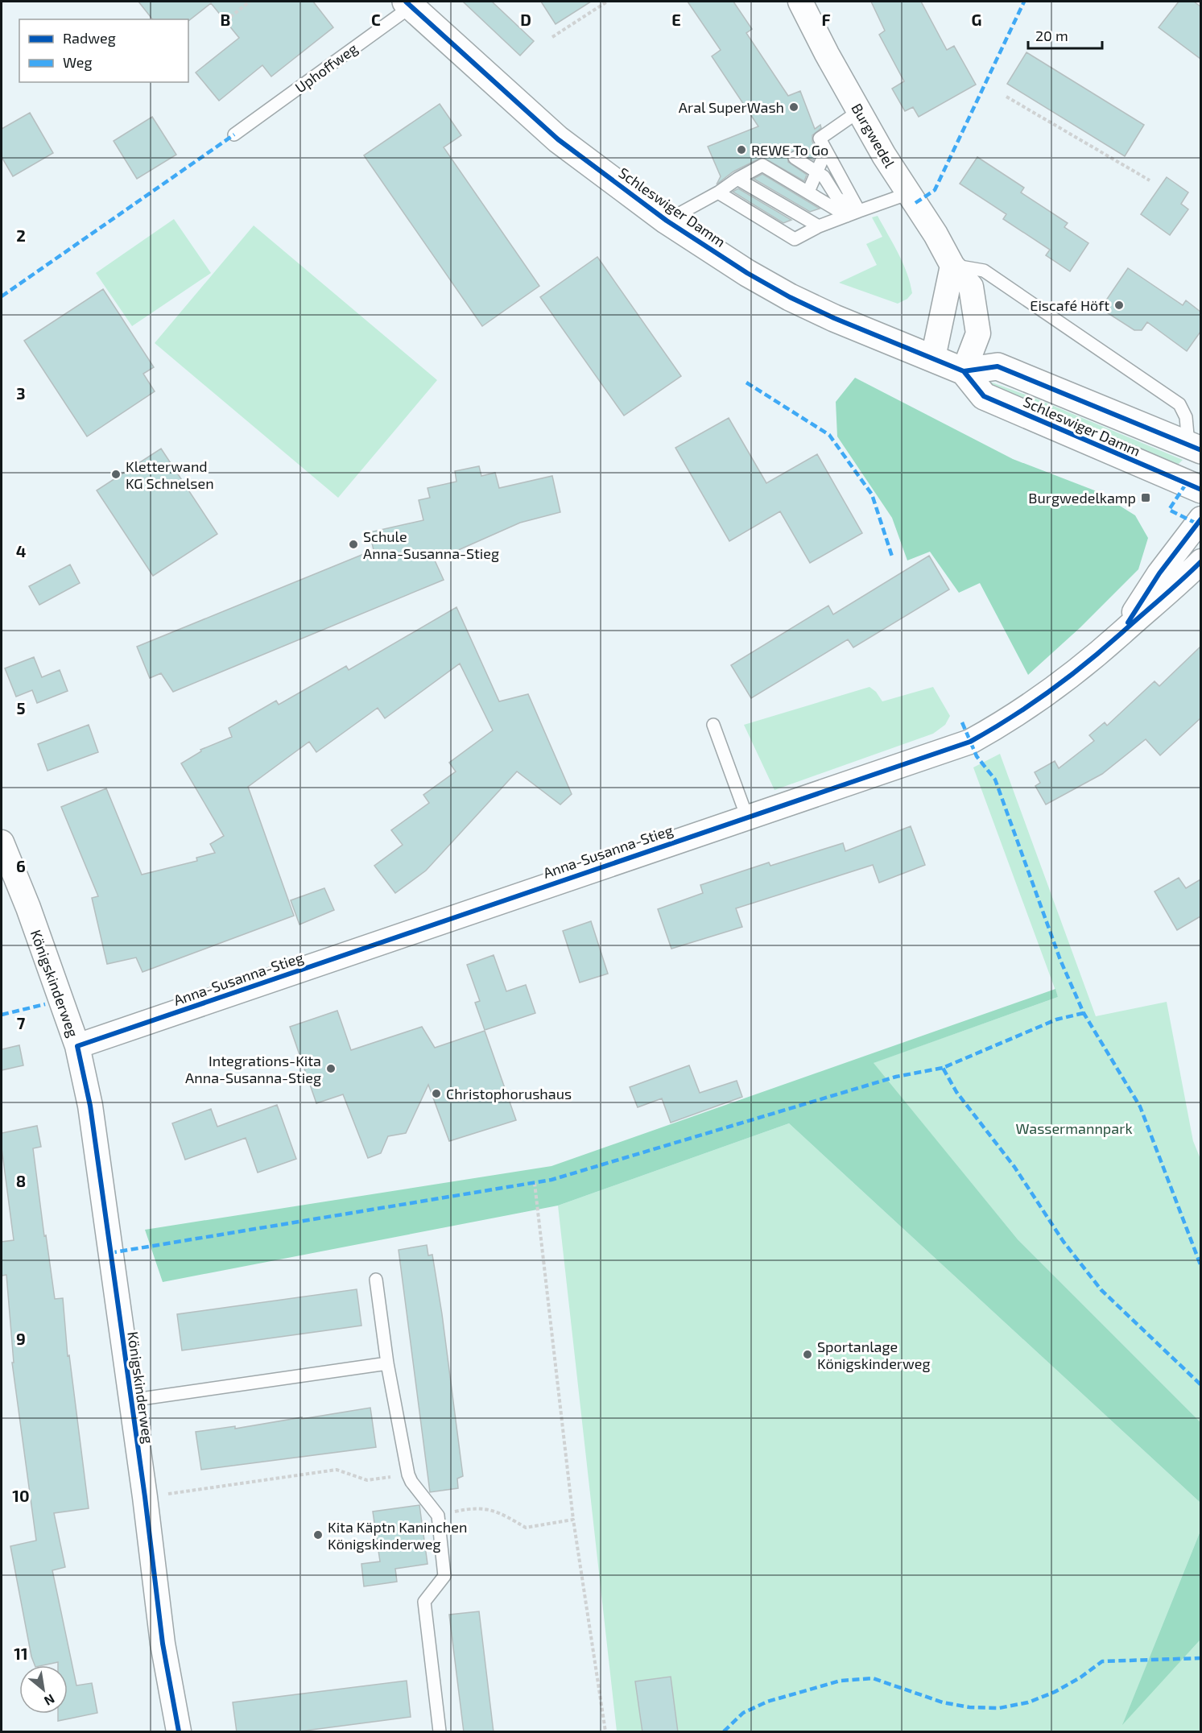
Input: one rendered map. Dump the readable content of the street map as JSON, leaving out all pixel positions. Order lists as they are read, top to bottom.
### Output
{
  "streets": {
    "main road": ["Schleswiger Damm"],
    "street": ["Burgwedel", "Anna-Susanna-Stieg", "Königskinderweg"],
    "lane": ["Uphoffweg"]
  },
  "crossings": [
    ["Uphoffweg", "Schleswiger Damm"],
    ["Burgwedel", "Schleswiger Damm"],
    ["Anna-Susanna-Stieg", "Königskinderweg"]
  ],
  "parks": ["Wassermannpark"],
  "places": {
    "other": [
      "Aral SuperWash",
      "REWE To Go",
      "Eiscafé Höft",
      "Kletterwand KG Schnelsen",
      "Schule Anna-Susanna-Stieg",
      "Integrations-Kita Anna-Susanna-Stieg",
      "Christophorushaus",
      "Sportanlage Königskinderweg",
      "Kita Käptn Kaninchen Königskinderweg"
    ],
    "transit": ["Burgwedelkamp"]
  },
  "legend": ["Radweg", "Weg"],
  "scale_bar": "20 m",
  "north": "bottom right",
  "grid": {
    "columns": [
      "B",
      "C",
      "D",
      "E",
      "F",
      "G"
    ],
    "rows": [
      "2",
      "3",
      "4",
      "5",
      "6",
      "7",
      "8",
      "9",
      "10",
      "11"
    ]
  }
}
